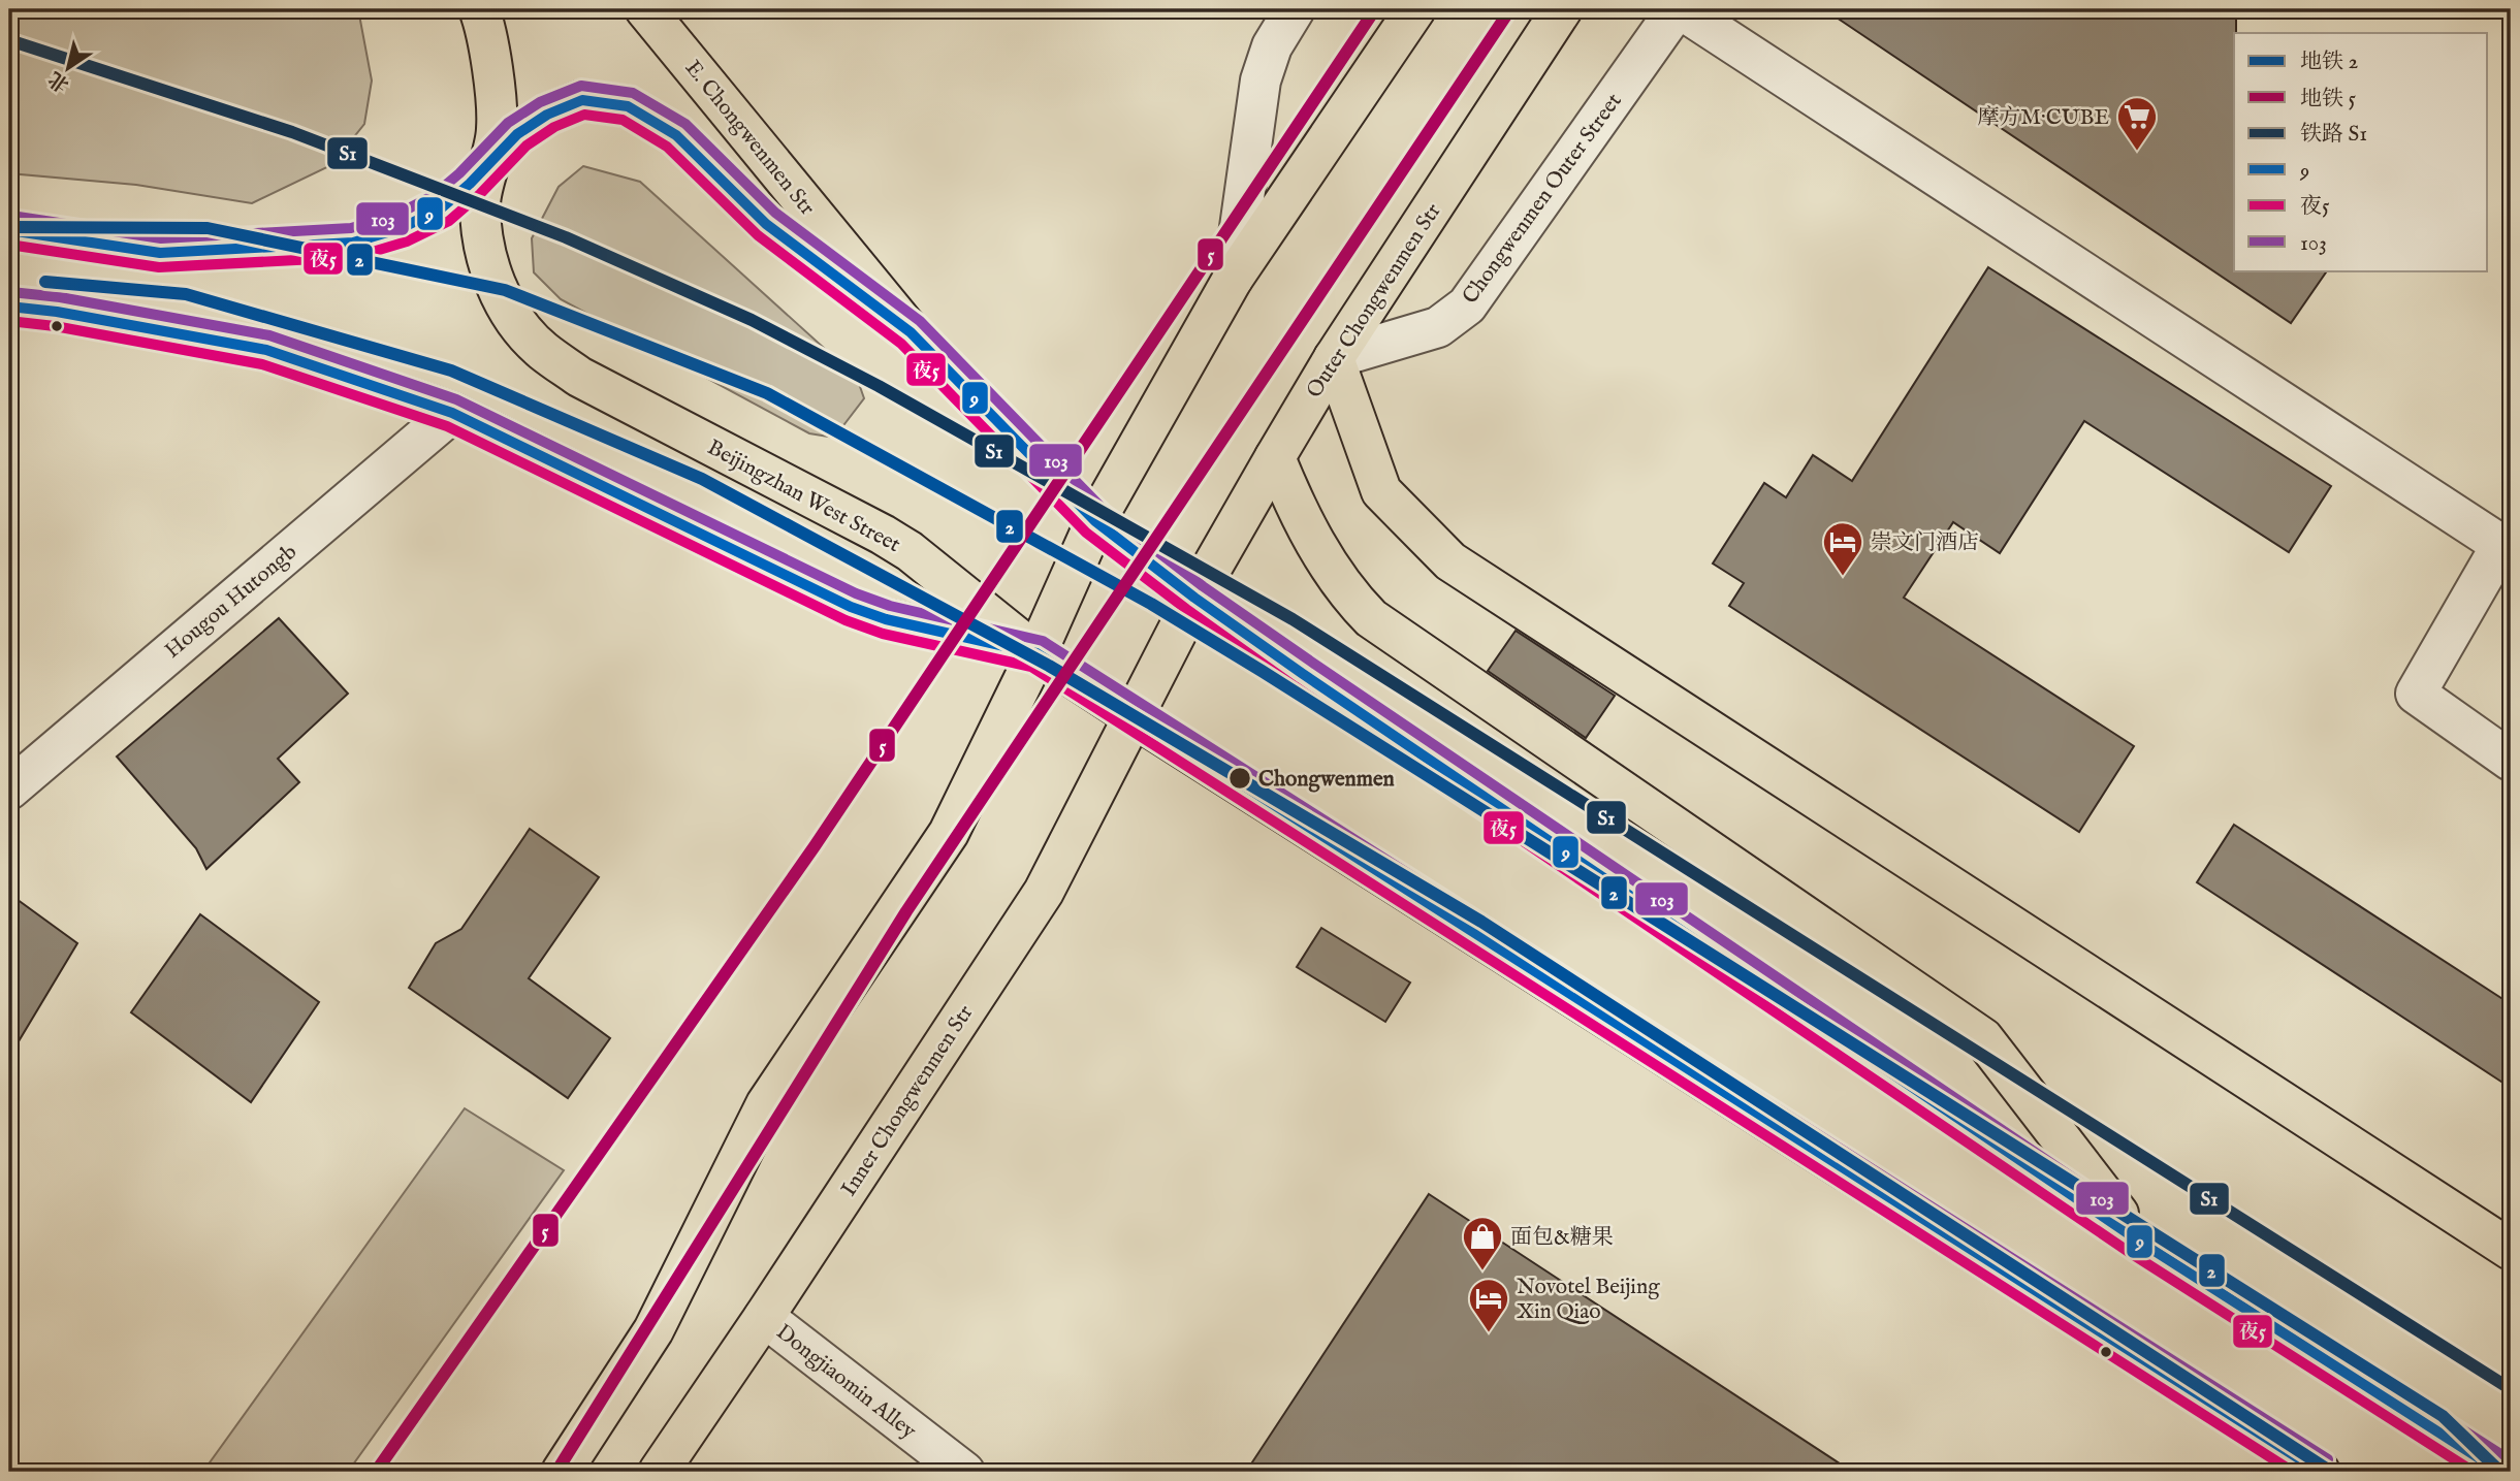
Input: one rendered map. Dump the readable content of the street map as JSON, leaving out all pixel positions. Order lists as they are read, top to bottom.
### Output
{
  "streets": {
    "main road": [
      "E. Chongwenmen Str",
      "Outer Chongwenmen Str",
      "Beijingzhan West Street",
      "Inner Chongwenmen Str"
    ],
    "street": ["Chongwenmen Outer Street", "Hougou Hutongb", "Dongjiaomin Alley"]
  },
  "crossings": [
    ["Chongwenmen Outer Street", "Outer Chongwenmen Str"],
    ["Outer Chongwenmen Str", "Inner Chongwenmen Str"],
    ["Inner Chongwenmen Str", "Dongjiaomin Alley"]
  ],
  "places": {
    "supermarket": ["摩方M·CUBE"],
    "hotel": ["崇文门酒店", "Novotel Beijing Xin Qiao"],
    "other": ["Chongwenmen"],
    "shop": ["面包&糖果"]
  },
  "lines": [
    "metro line 5",
    "rail line S1",
    "transit line 103",
    "transit line 9",
    "transit line 夜5",
    "metro line 2"
  ],
  "legend": [
    "地铁 2",
    "地铁 5",
    "铁路 S1",
    "9",
    "夜5",
    "103"
  ],
  "north": "bottom left"
}
